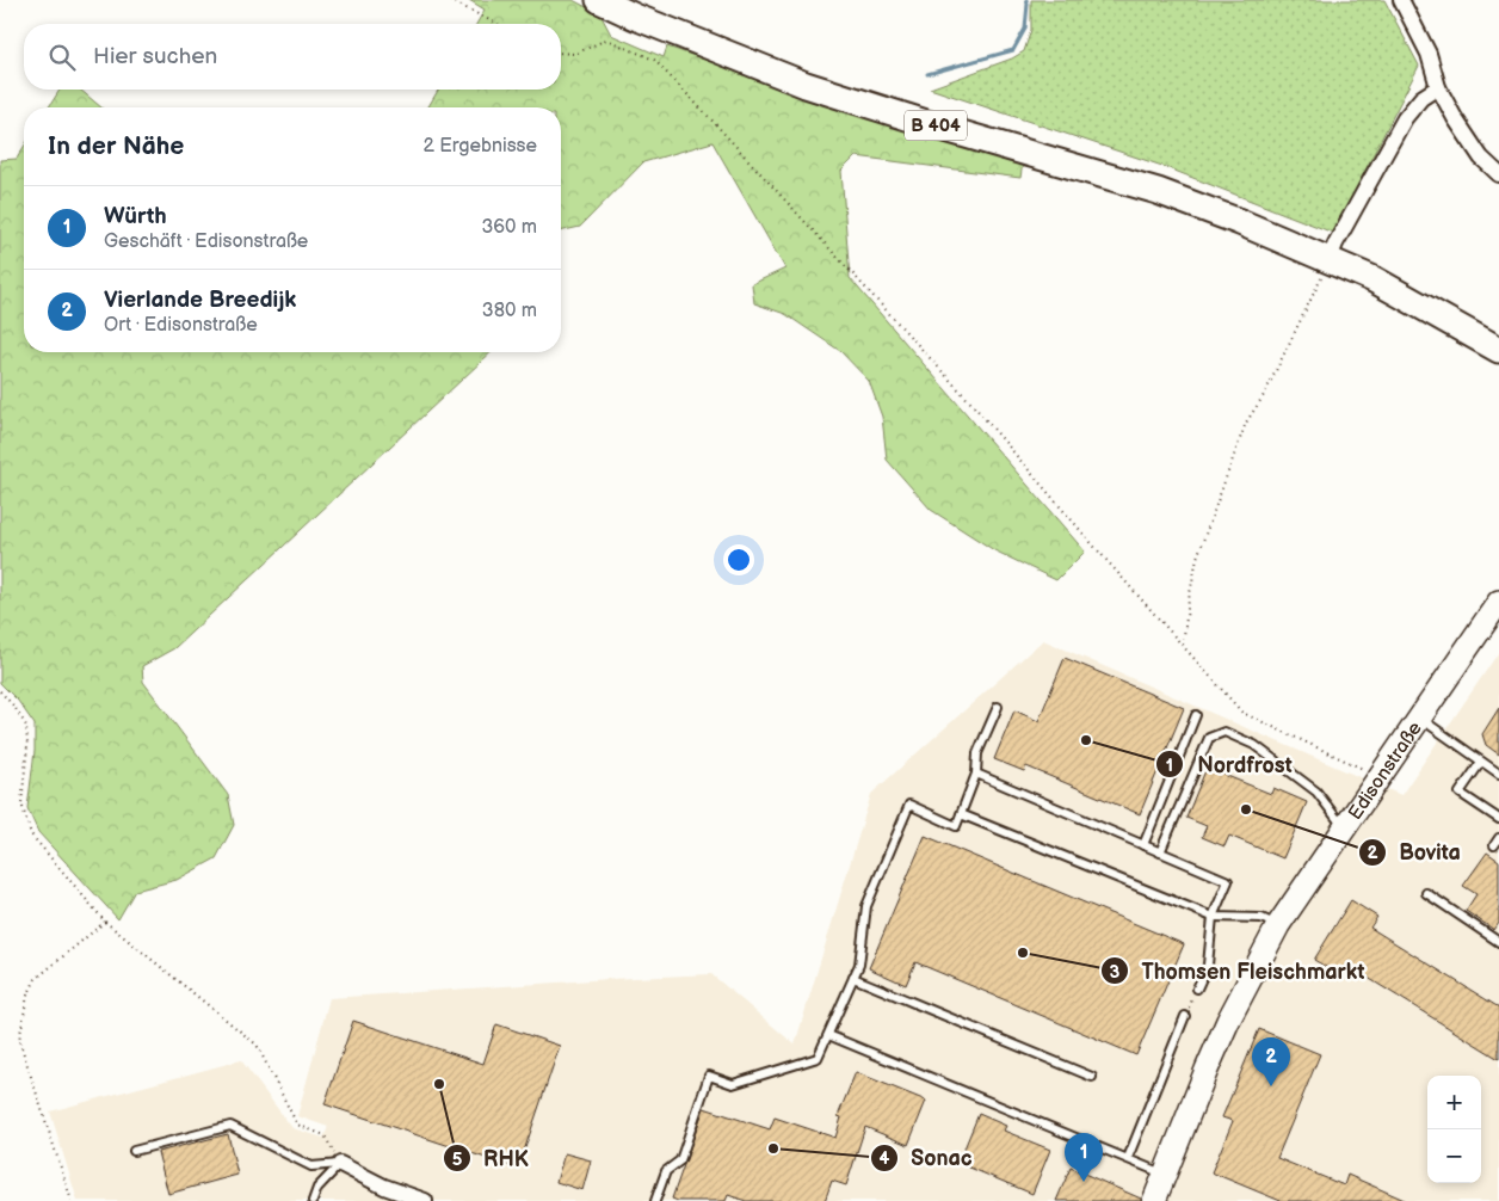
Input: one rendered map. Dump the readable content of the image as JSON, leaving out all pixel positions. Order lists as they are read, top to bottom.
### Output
{
  "streets": {
    "main road": ["B 404"],
    "street": ["Edisonstraße"]
  },
  "places": [
    "Nordfrost",
    "Bovita",
    "Thomsen Fleischmarkt",
    "RHK",
    "Sonac"
  ],
  "page": {
    "search": "Hier suchen",
    "heading": ["In der Nähe", "2 Ergebnisse"],
    "list": [
      {
        "mark": "1",
        "name": "Würth",
        "note": "Geschäft · Edisonstraße",
        "value": "360 m"
      },
      {
        "mark": "2",
        "name": "Vierlande Breedijk",
        "note": "Ort · Edisonstraße",
        "value": "380 m"
      }
    ],
    "pins": ["2", "1"],
    "map_buttons": ["+", "−"]
  }
}
